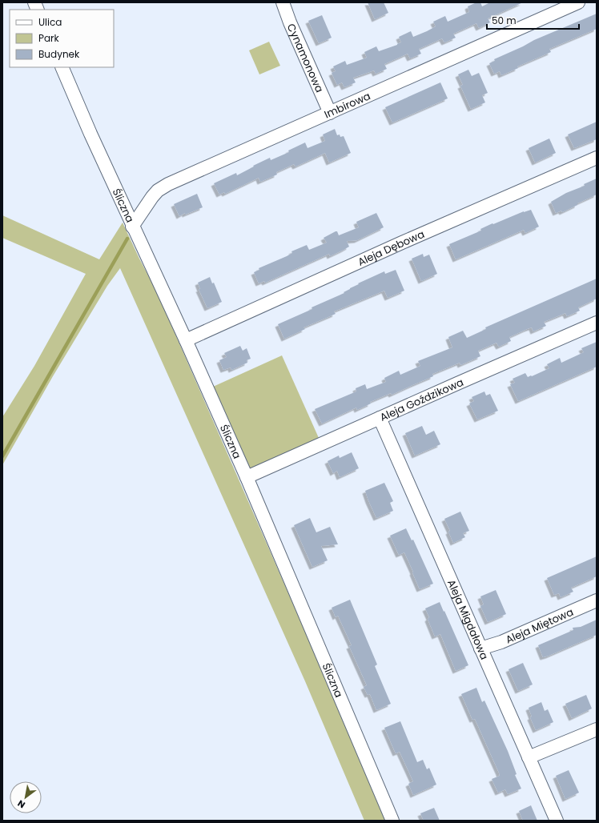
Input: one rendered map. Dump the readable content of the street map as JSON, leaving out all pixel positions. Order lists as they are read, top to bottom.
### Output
{
  "streets": {
    "street": [
      "Cynamonowa",
      "Imbirowa",
      "Śliczna",
      "Aleja Dębowa",
      "Aleja Goździkowa",
      "Aleja Migdałowa",
      "Aleja Miętowa"
    ]
  },
  "crossings": [
    ["Cynamonowa", "Imbirowa"],
    ["Imbirowa", "Śliczna"],
    ["Śliczna", "Aleja Dębowa"],
    ["Śliczna", "Aleja Goździkowa"],
    ["Aleja Goździkowa", "Aleja Migdałowa"],
    ["Aleja Migdałowa", "Aleja Miętowa"]
  ],
  "legend": ["Ulica", "Park", "Budynek"],
  "scale_bar": "50 m",
  "north": "bottom left"
}
